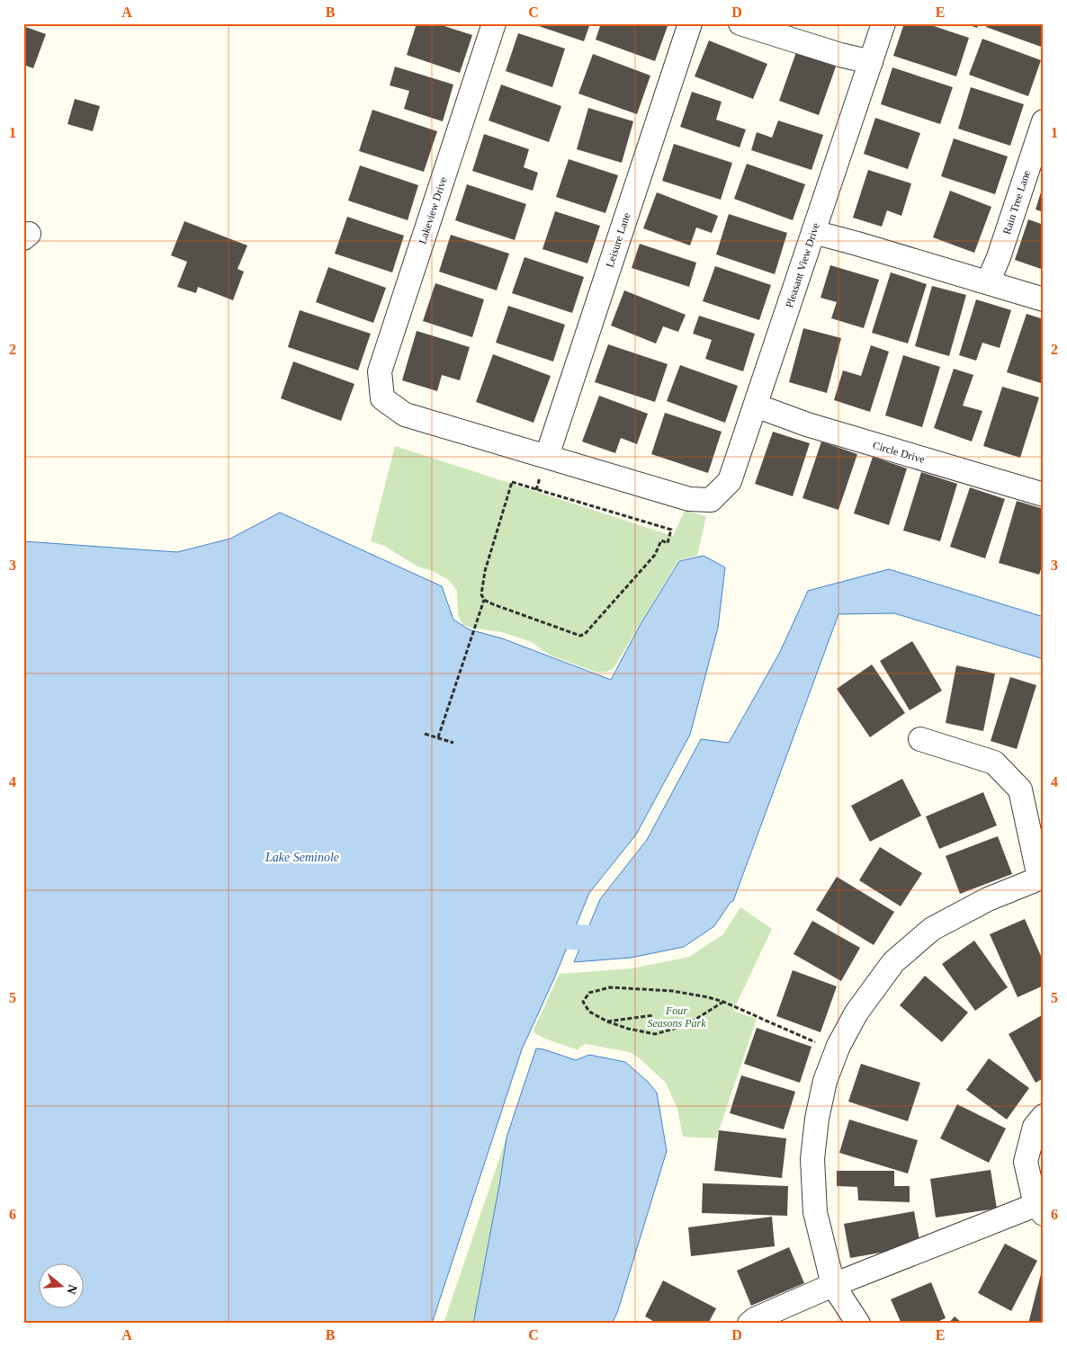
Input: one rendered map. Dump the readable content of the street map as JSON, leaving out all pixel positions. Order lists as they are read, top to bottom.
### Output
{
  "streets": {
    "street": [
      "Rain Tree Lane",
      "Lakeview Drive",
      "Leisure Lane",
      "Pleasant View Drive",
      "Circle Drive"
    ]
  },
  "crossings": [
    ["Lakeview Drive", "Leisure Lane"],
    ["Lakeview Drive", "Pleasant View Drive"],
    ["Leisure Lane", "Pleasant View Drive"],
    ["Pleasant View Drive", "Circle Drive"]
  ],
  "water": ["Lake Seminole"],
  "parks": ["Four Seasons Park"],
  "north": "right",
  "grid": {
    "columns": [
      "A",
      "B",
      "C",
      "D",
      "E"
    ],
    "rows": [
      "1",
      "2",
      "3",
      "4",
      "5",
      "6"
    ]
  }
}
